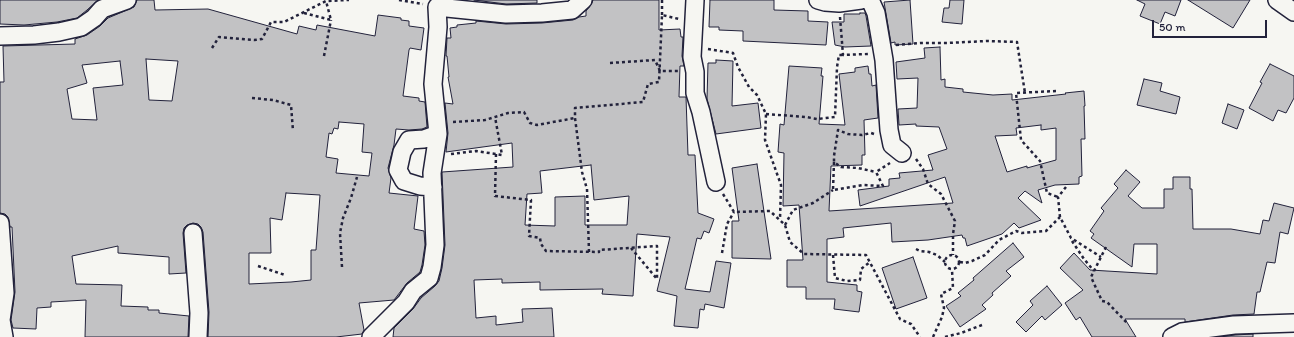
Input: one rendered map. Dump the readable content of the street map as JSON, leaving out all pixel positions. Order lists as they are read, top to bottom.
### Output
{
  "scale_bar": "50 m"
}
